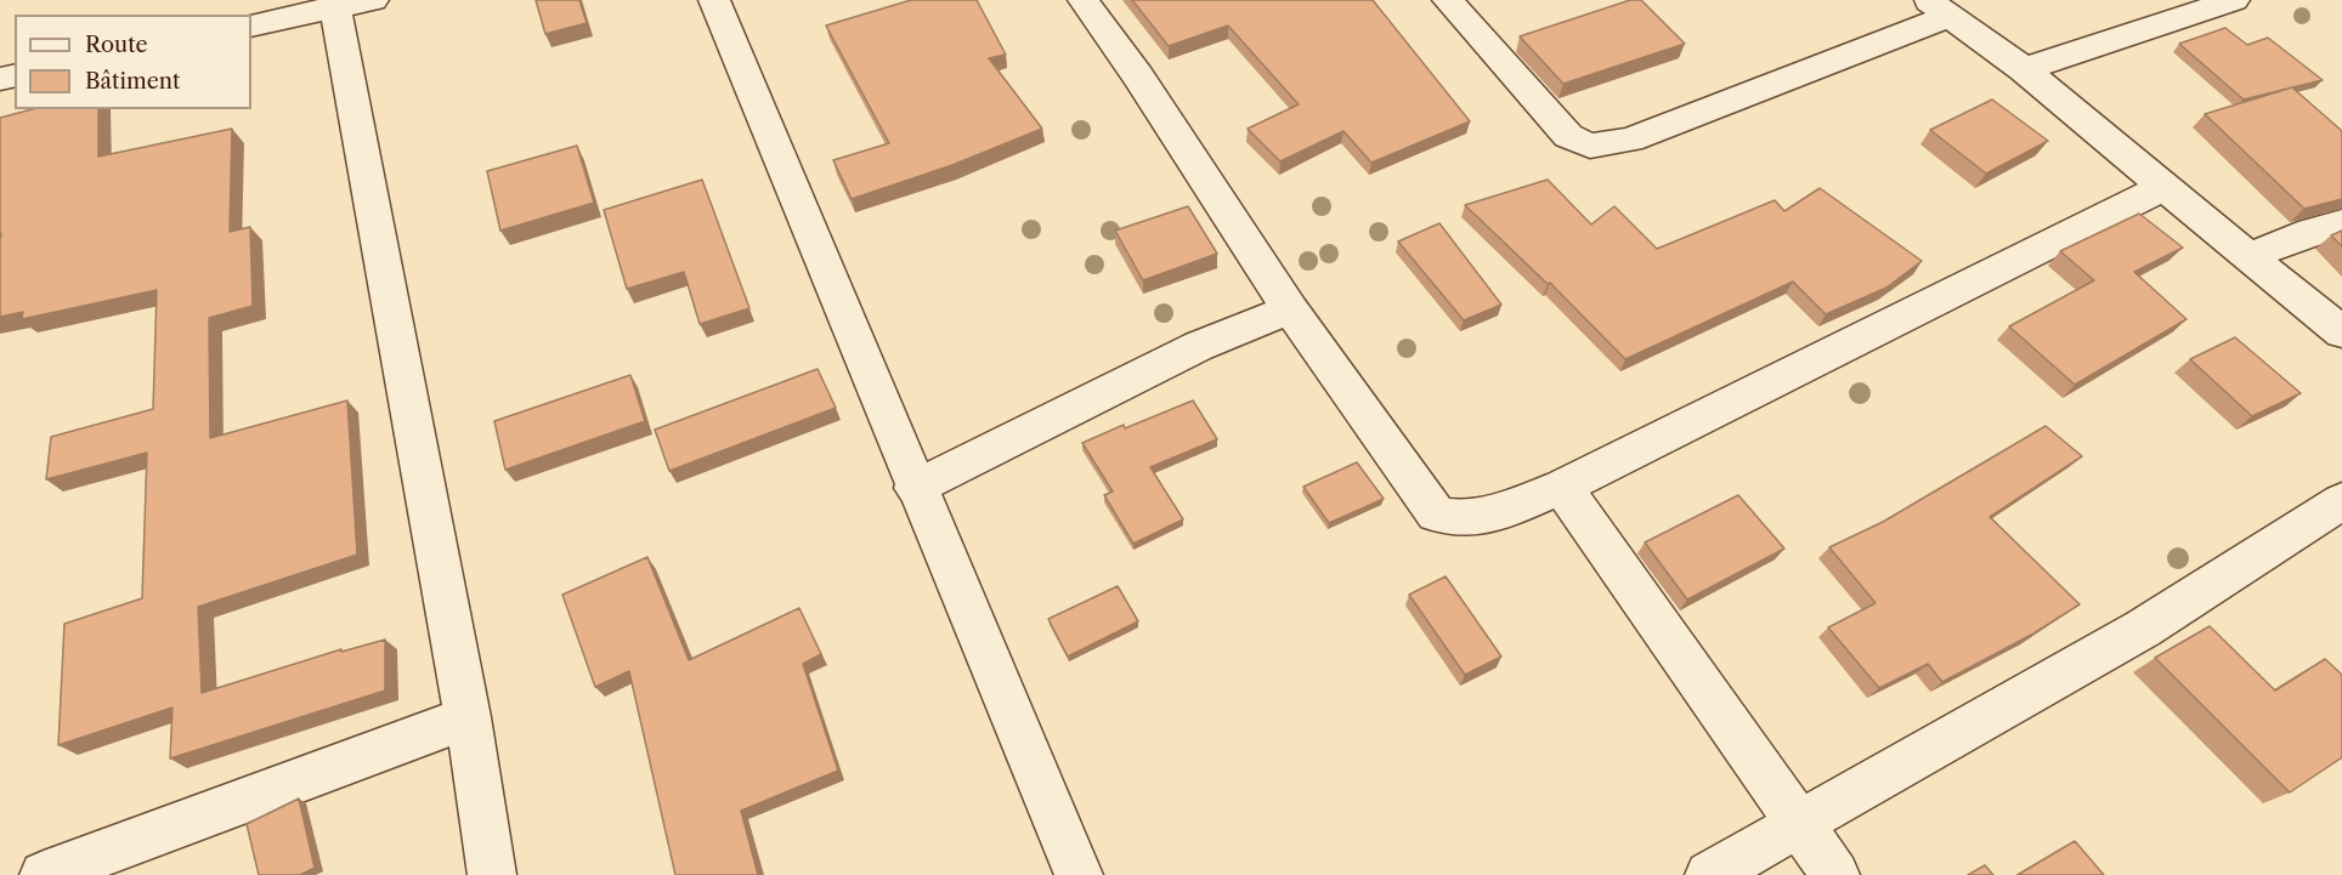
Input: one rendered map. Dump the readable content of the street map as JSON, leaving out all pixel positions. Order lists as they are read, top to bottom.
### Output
{
  "legend": ["Route", "Bâtiment"]
}
